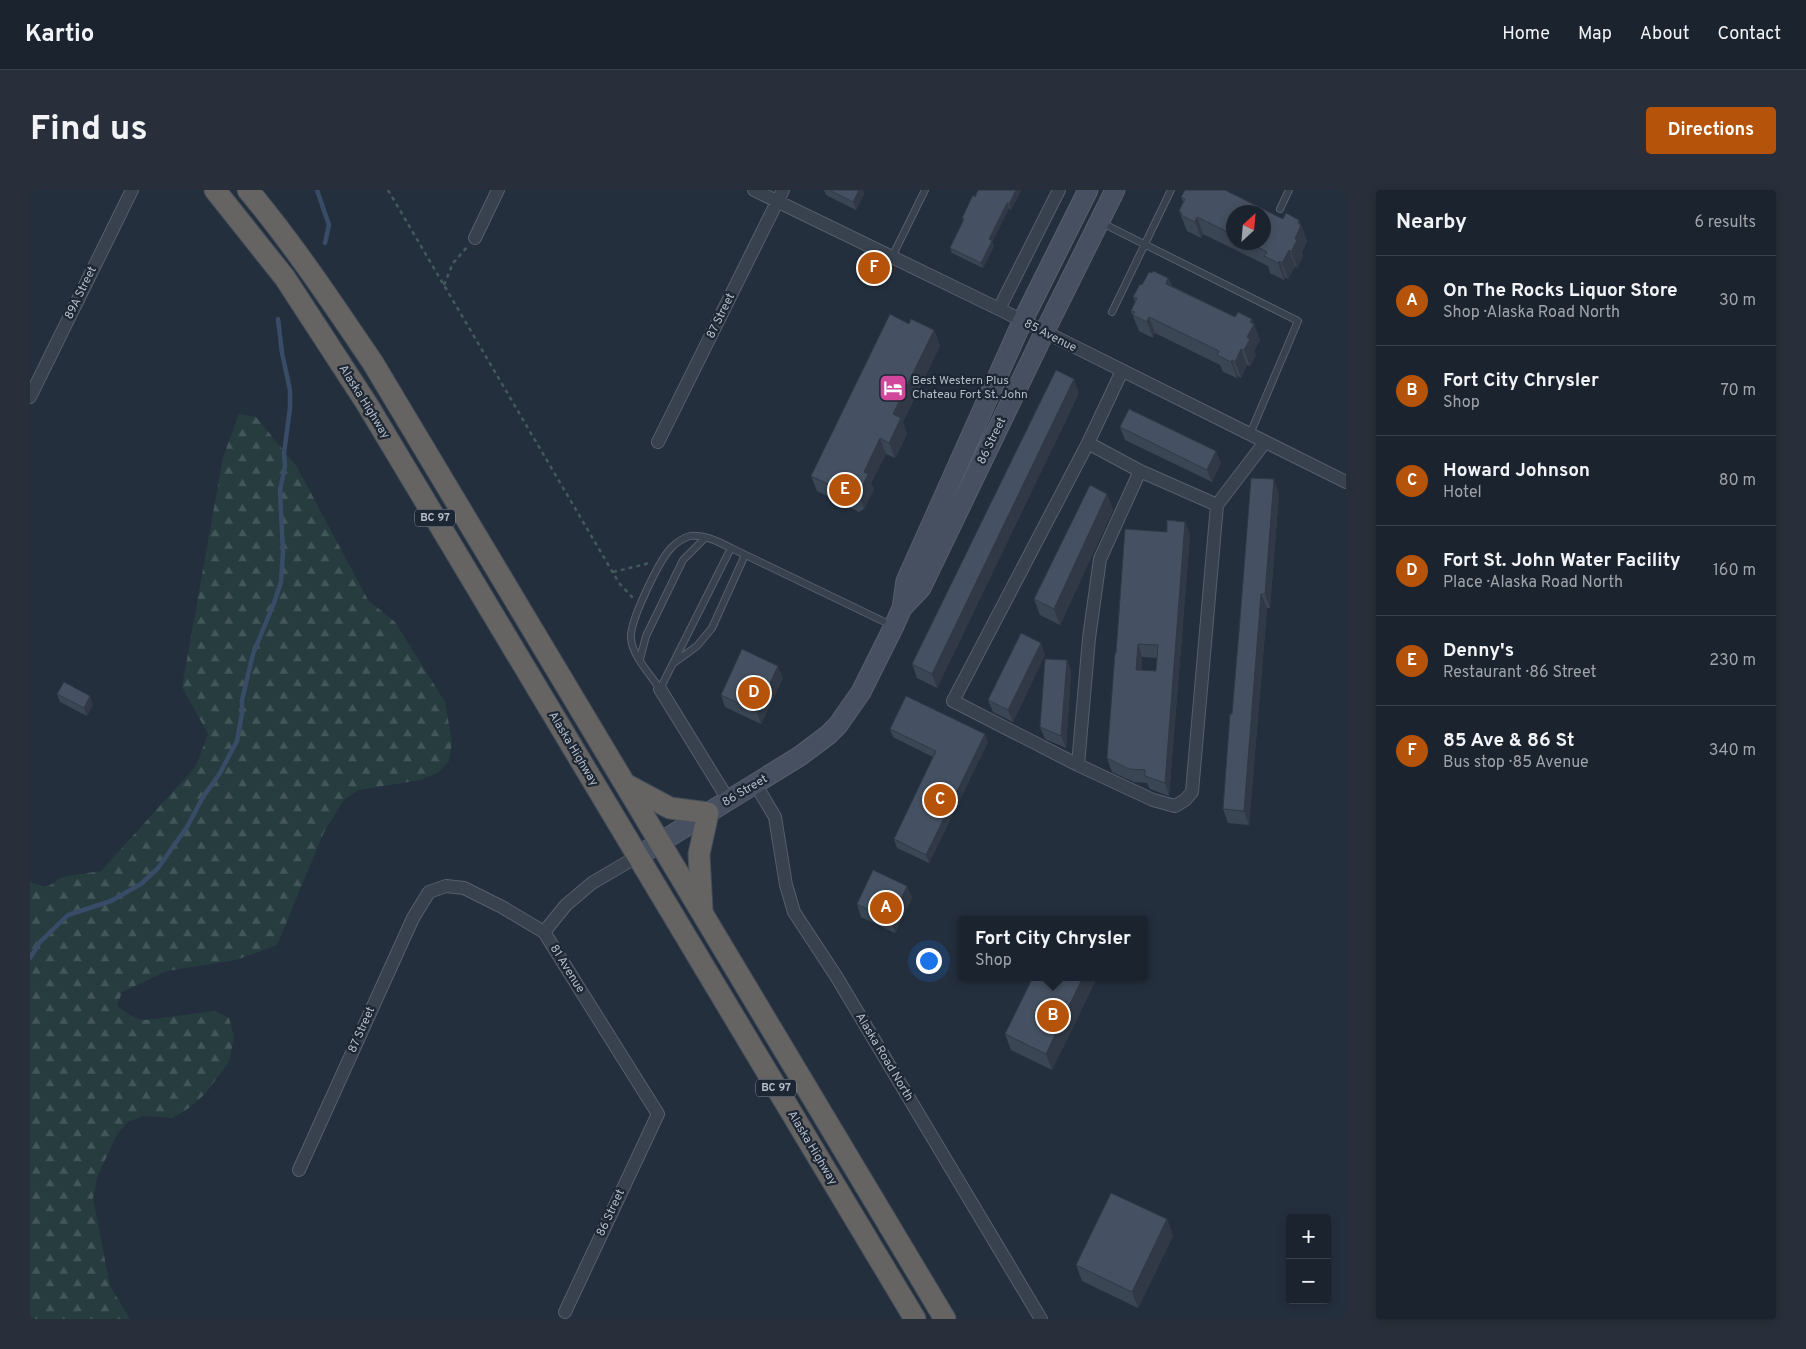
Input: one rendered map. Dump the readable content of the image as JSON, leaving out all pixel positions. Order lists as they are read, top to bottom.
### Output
{
  "streets": {
    "highway": ["Alaska Highway", "BC 97"],
    "main road": ["86 Street"],
    "street": [
      "89A Street",
      "87 Street",
      "85 Avenue",
      "81 Avenue",
      "Alaska Road North"
    ]
  },
  "crossings": [
    ["87 Street", "85 Avenue"],
    ["87 Street", "81 Avenue"],
    ["85 Avenue", "86 Street"],
    ["Alaska Highway", "86 Street"],
    ["86 Street", "BC 97"],
    ["86 Street", "81 Avenue"],
    ["86 Street", "Alaska Road North"]
  ],
  "places": {
    "hotel": ["Best Western Plus Chateau Fort St. John"]
  },
  "north": "top right",
  "page": {
    "header": "Kartio",
    "nav": [
      "Home",
      "Map",
      "About",
      "Contact"
    ],
    "buttons": "Directions",
    "title": "Find us",
    "heading": ["Nearby", "6 results"],
    "pins": [
      "F",
      "E",
      "D",
      "C",
      "A",
      "B"
    ],
    "list": [
      {
        "mark": "A",
        "name": "On The Rocks Liquor Store",
        "note": "Shop · Alaska Road North",
        "value": "30 m"
      },
      {
        "mark": "B",
        "name": "Fort City Chrysler",
        "note": "Shop",
        "value": "70 m"
      },
      {
        "mark": "C",
        "name": "Howard Johnson",
        "note": "Hotel",
        "value": "80 m"
      },
      {
        "mark": "D",
        "name": "Fort St. John Water Facility",
        "note": "Place · Alaska Road North",
        "value": "160 m"
      },
      {
        "mark": "E",
        "name": "Denny's",
        "note": "Restaurant · 86 Street",
        "value": "230 m"
      },
      {
        "mark": "F",
        "name": "85 Ave & 86 St",
        "note": "Bus stop · 85 Avenue",
        "value": "340 m"
      }
    ],
    "popup": ["Fort City Chrysler", "Shop"],
    "map_buttons": ["+", "−"]
  }
}
